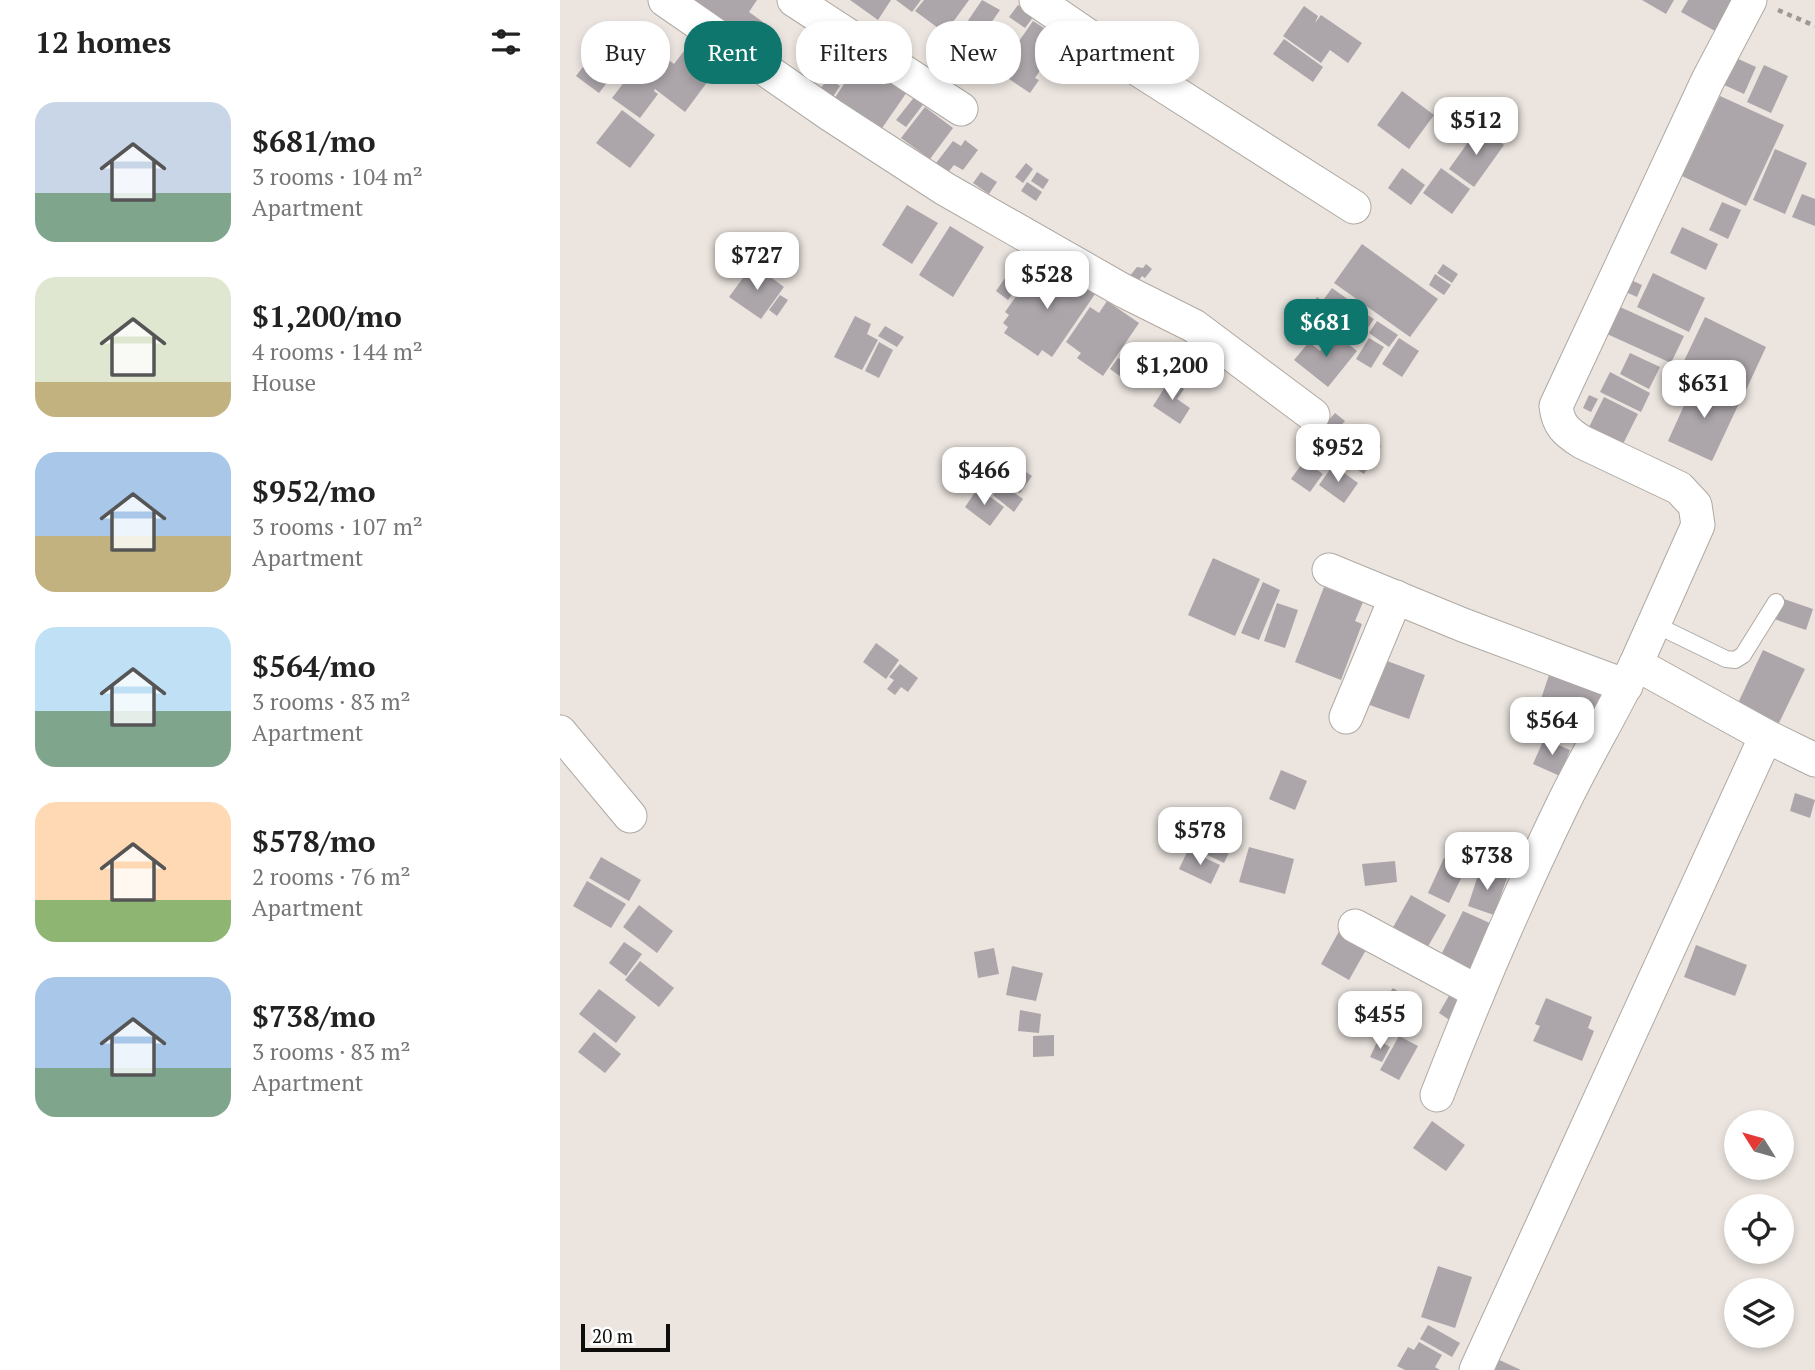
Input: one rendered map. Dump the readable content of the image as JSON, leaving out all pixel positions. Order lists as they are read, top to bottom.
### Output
{
  "scale_bar": "20 m",
  "north": "top left",
  "page": {
    "heading": "12 homes",
    "chip": [
      "Buy",
      "Rent",
      "Filters",
      "New",
      "Apartment"
    ],
    "list": [
      {
        "name": "$681/mo",
        "note": "3 rooms · 104 m² · Apartment"
      },
      {
        "name": "$1,200/mo",
        "note": "4 rooms · 144 m² · House"
      },
      {
        "name": "$952/mo",
        "note": "3 rooms · 107 m² · Apartment"
      },
      {
        "name": "$564/mo",
        "note": "3 rooms · 83 m² · Apartment"
      },
      {
        "name": "$578/mo",
        "note": "2 rooms · 76 m² · Apartment"
      },
      {
        "name": "$738/mo",
        "note": "3 rooms · 83 m² · Apartment"
      }
    ],
    "price": [
      "$512",
      "$727",
      "$528",
      "$681",
      "$1,200",
      "$631",
      "$952",
      "$466",
      "$564",
      "$578",
      "$738",
      "$455"
    ],
    "scale": "20 m"
  }
}
